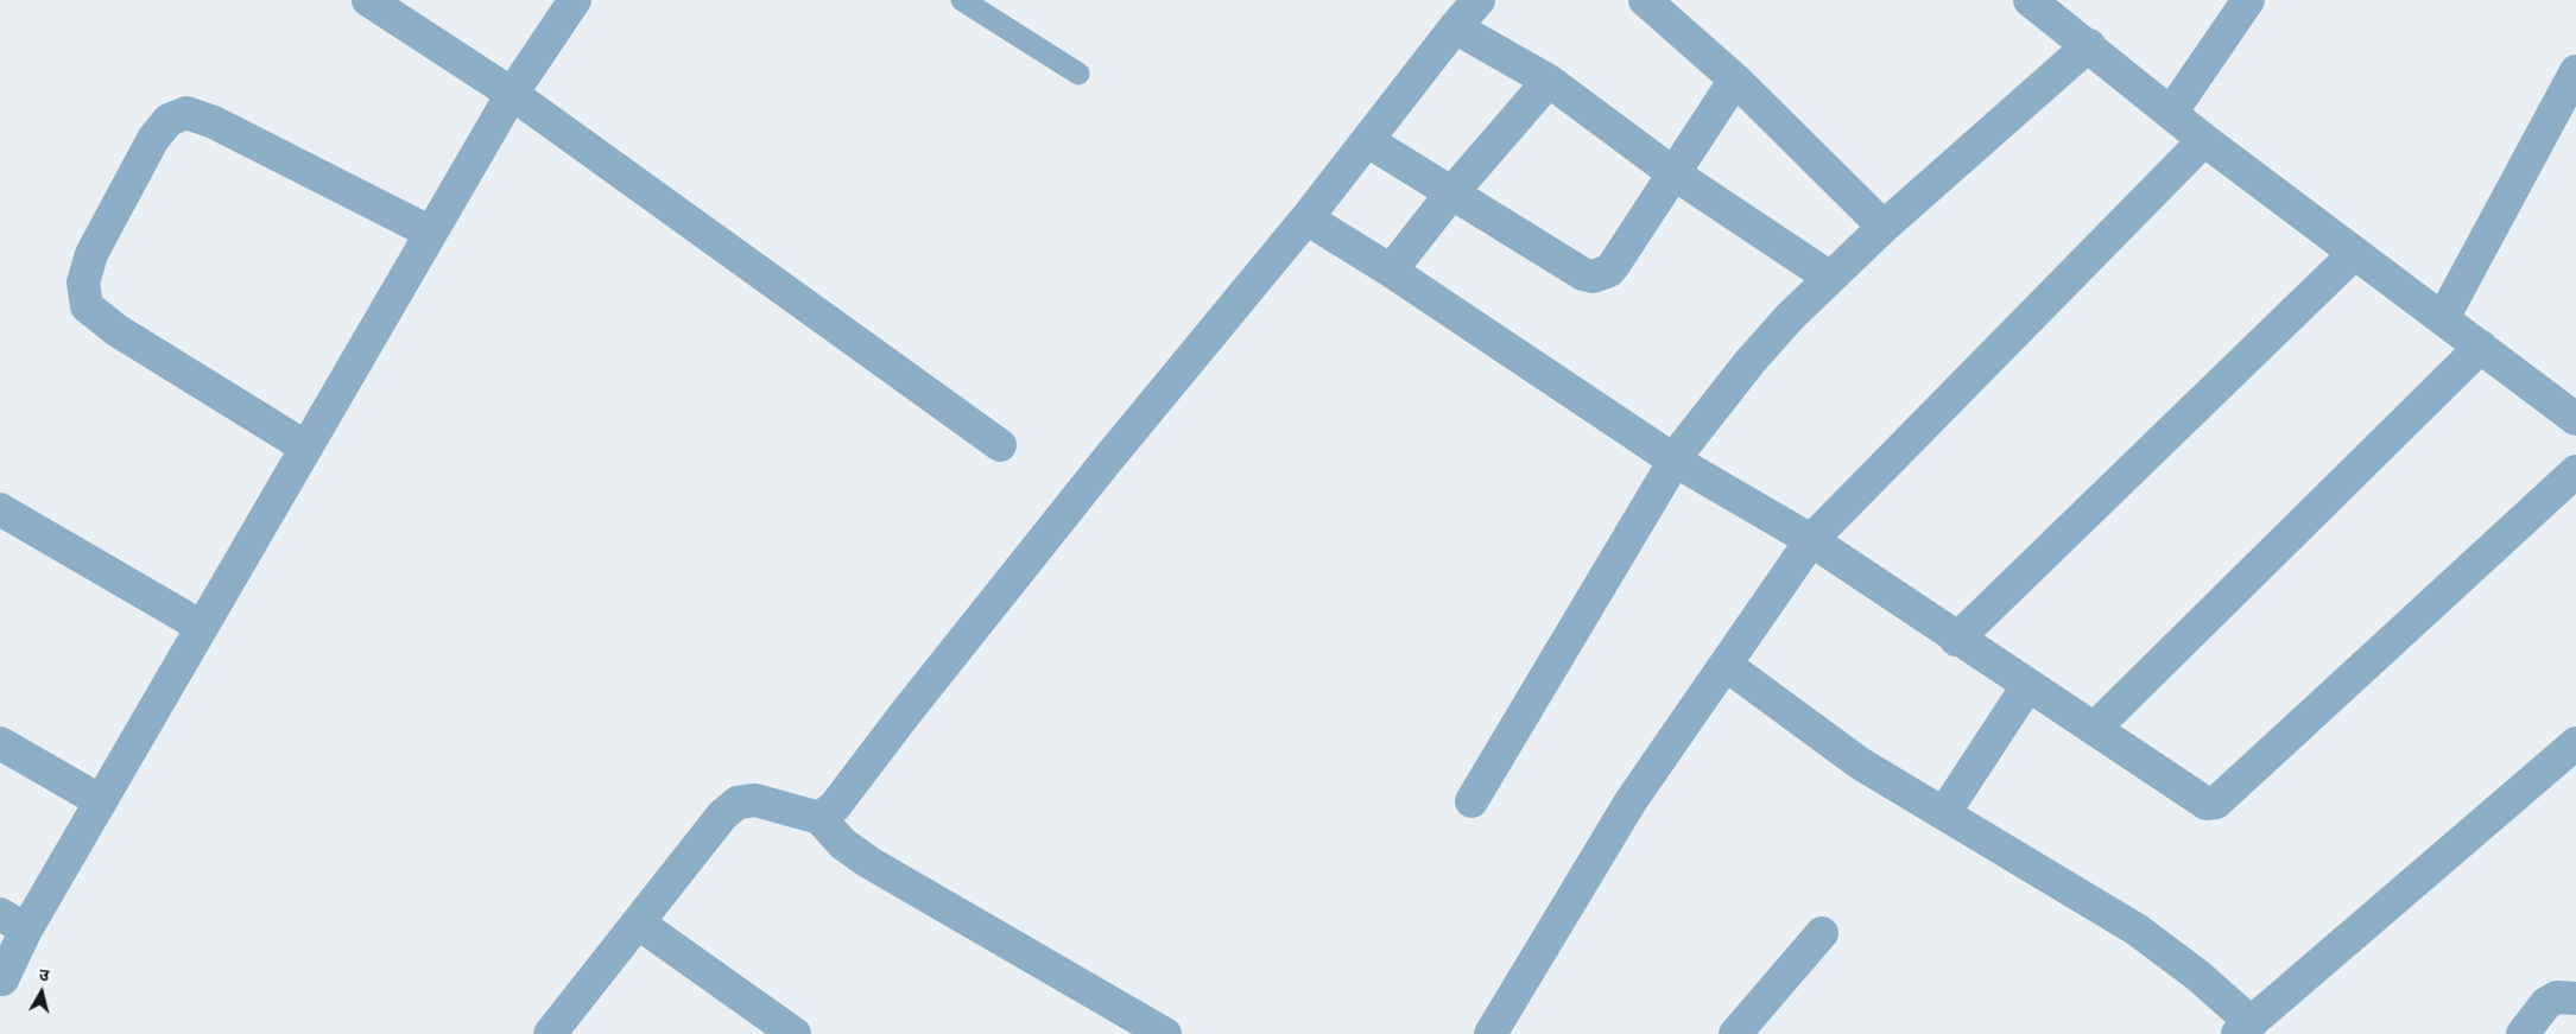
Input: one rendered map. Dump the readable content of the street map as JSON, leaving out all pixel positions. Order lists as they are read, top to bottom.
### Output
{
  "north": "top"
}
